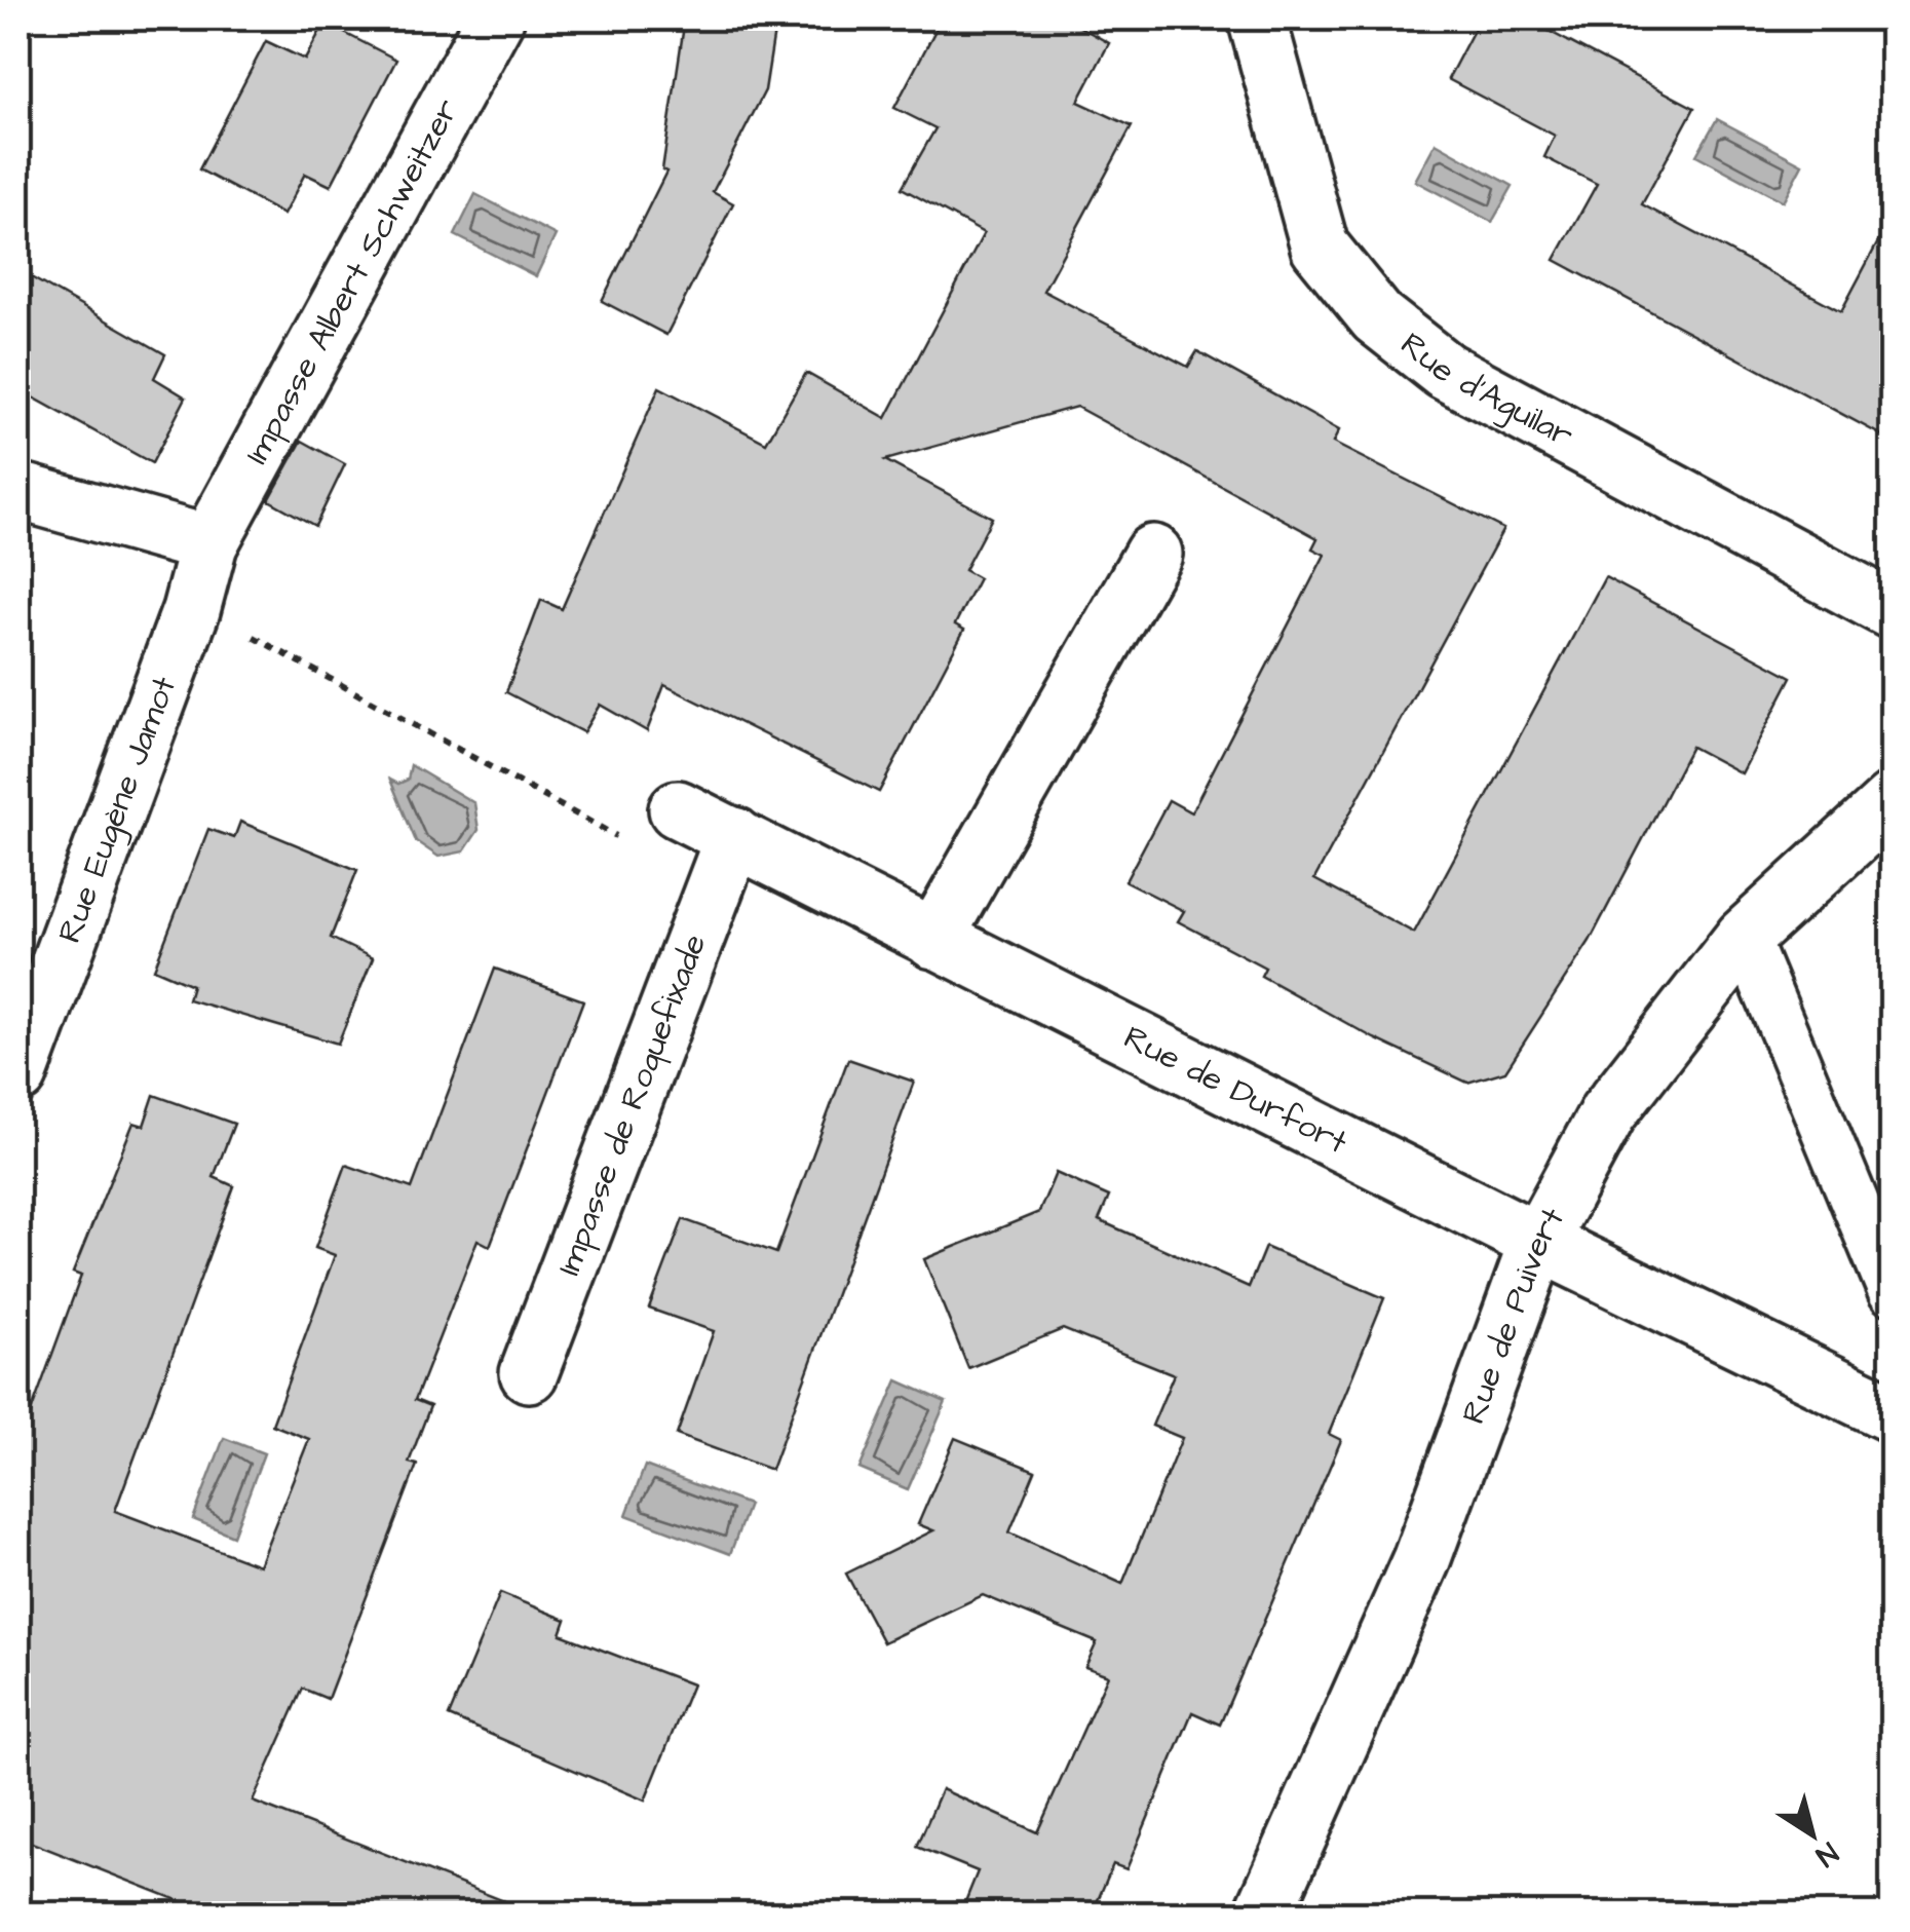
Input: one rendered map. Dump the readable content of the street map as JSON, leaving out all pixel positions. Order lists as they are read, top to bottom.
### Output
{
  "streets": {
    "street": [
      "Impasse Albert Schweitzer",
      "Rue d'Aguilar",
      "Rue Eugène Jamot",
      "Rue de Durfort",
      "Impasse de Roquefixade",
      "Rue de Puivert"
    ]
  },
  "crossings": [
    ["Impasse Albert Schweitzer", "Rue Eugène Jamot"],
    ["Rue de Durfort", "Impasse de Roquefixade"],
    ["Rue de Durfort", "Rue de Puivert"]
  ],
  "north": "bottom right"
}
